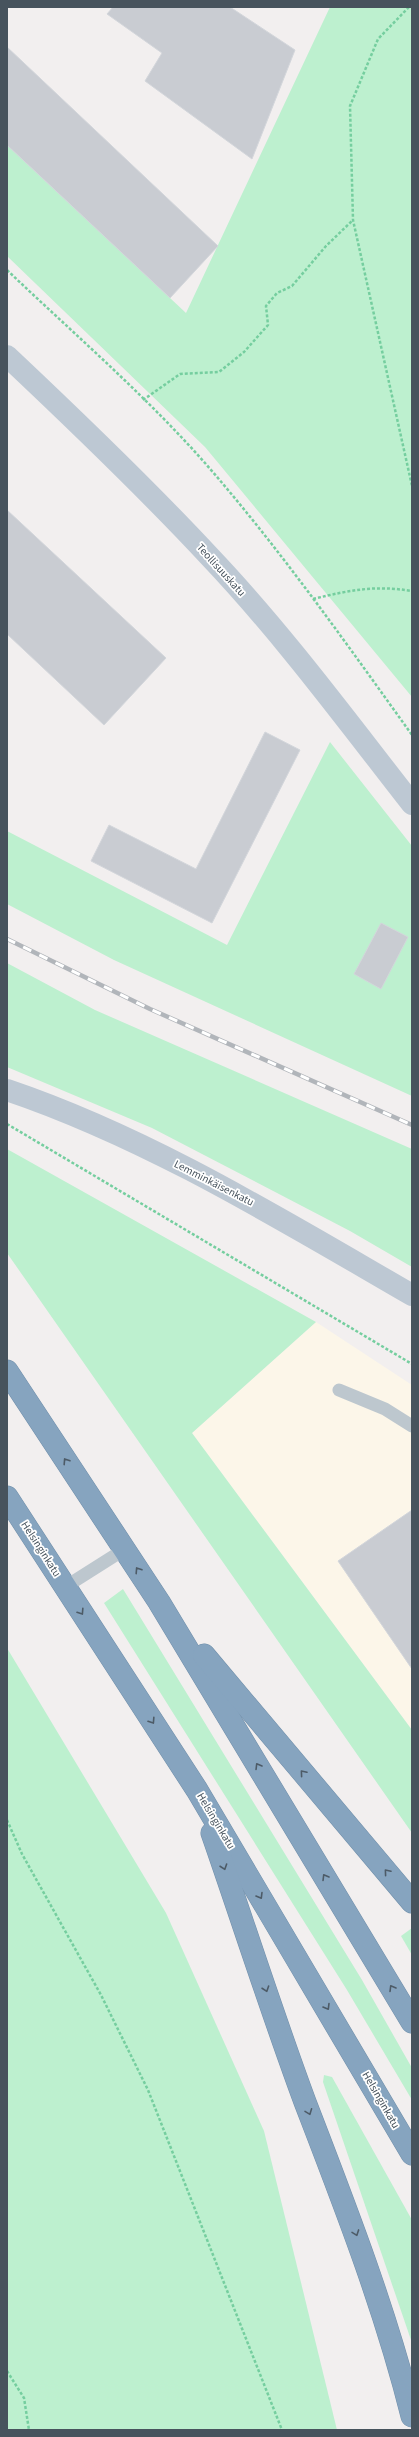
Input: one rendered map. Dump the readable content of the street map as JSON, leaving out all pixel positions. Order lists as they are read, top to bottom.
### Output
{
  "streets": {
    "highway": ["Helsinginkatu"],
    "street": ["Teollisuuskatu", "Lemminkäisenkatu"]
  }
}
